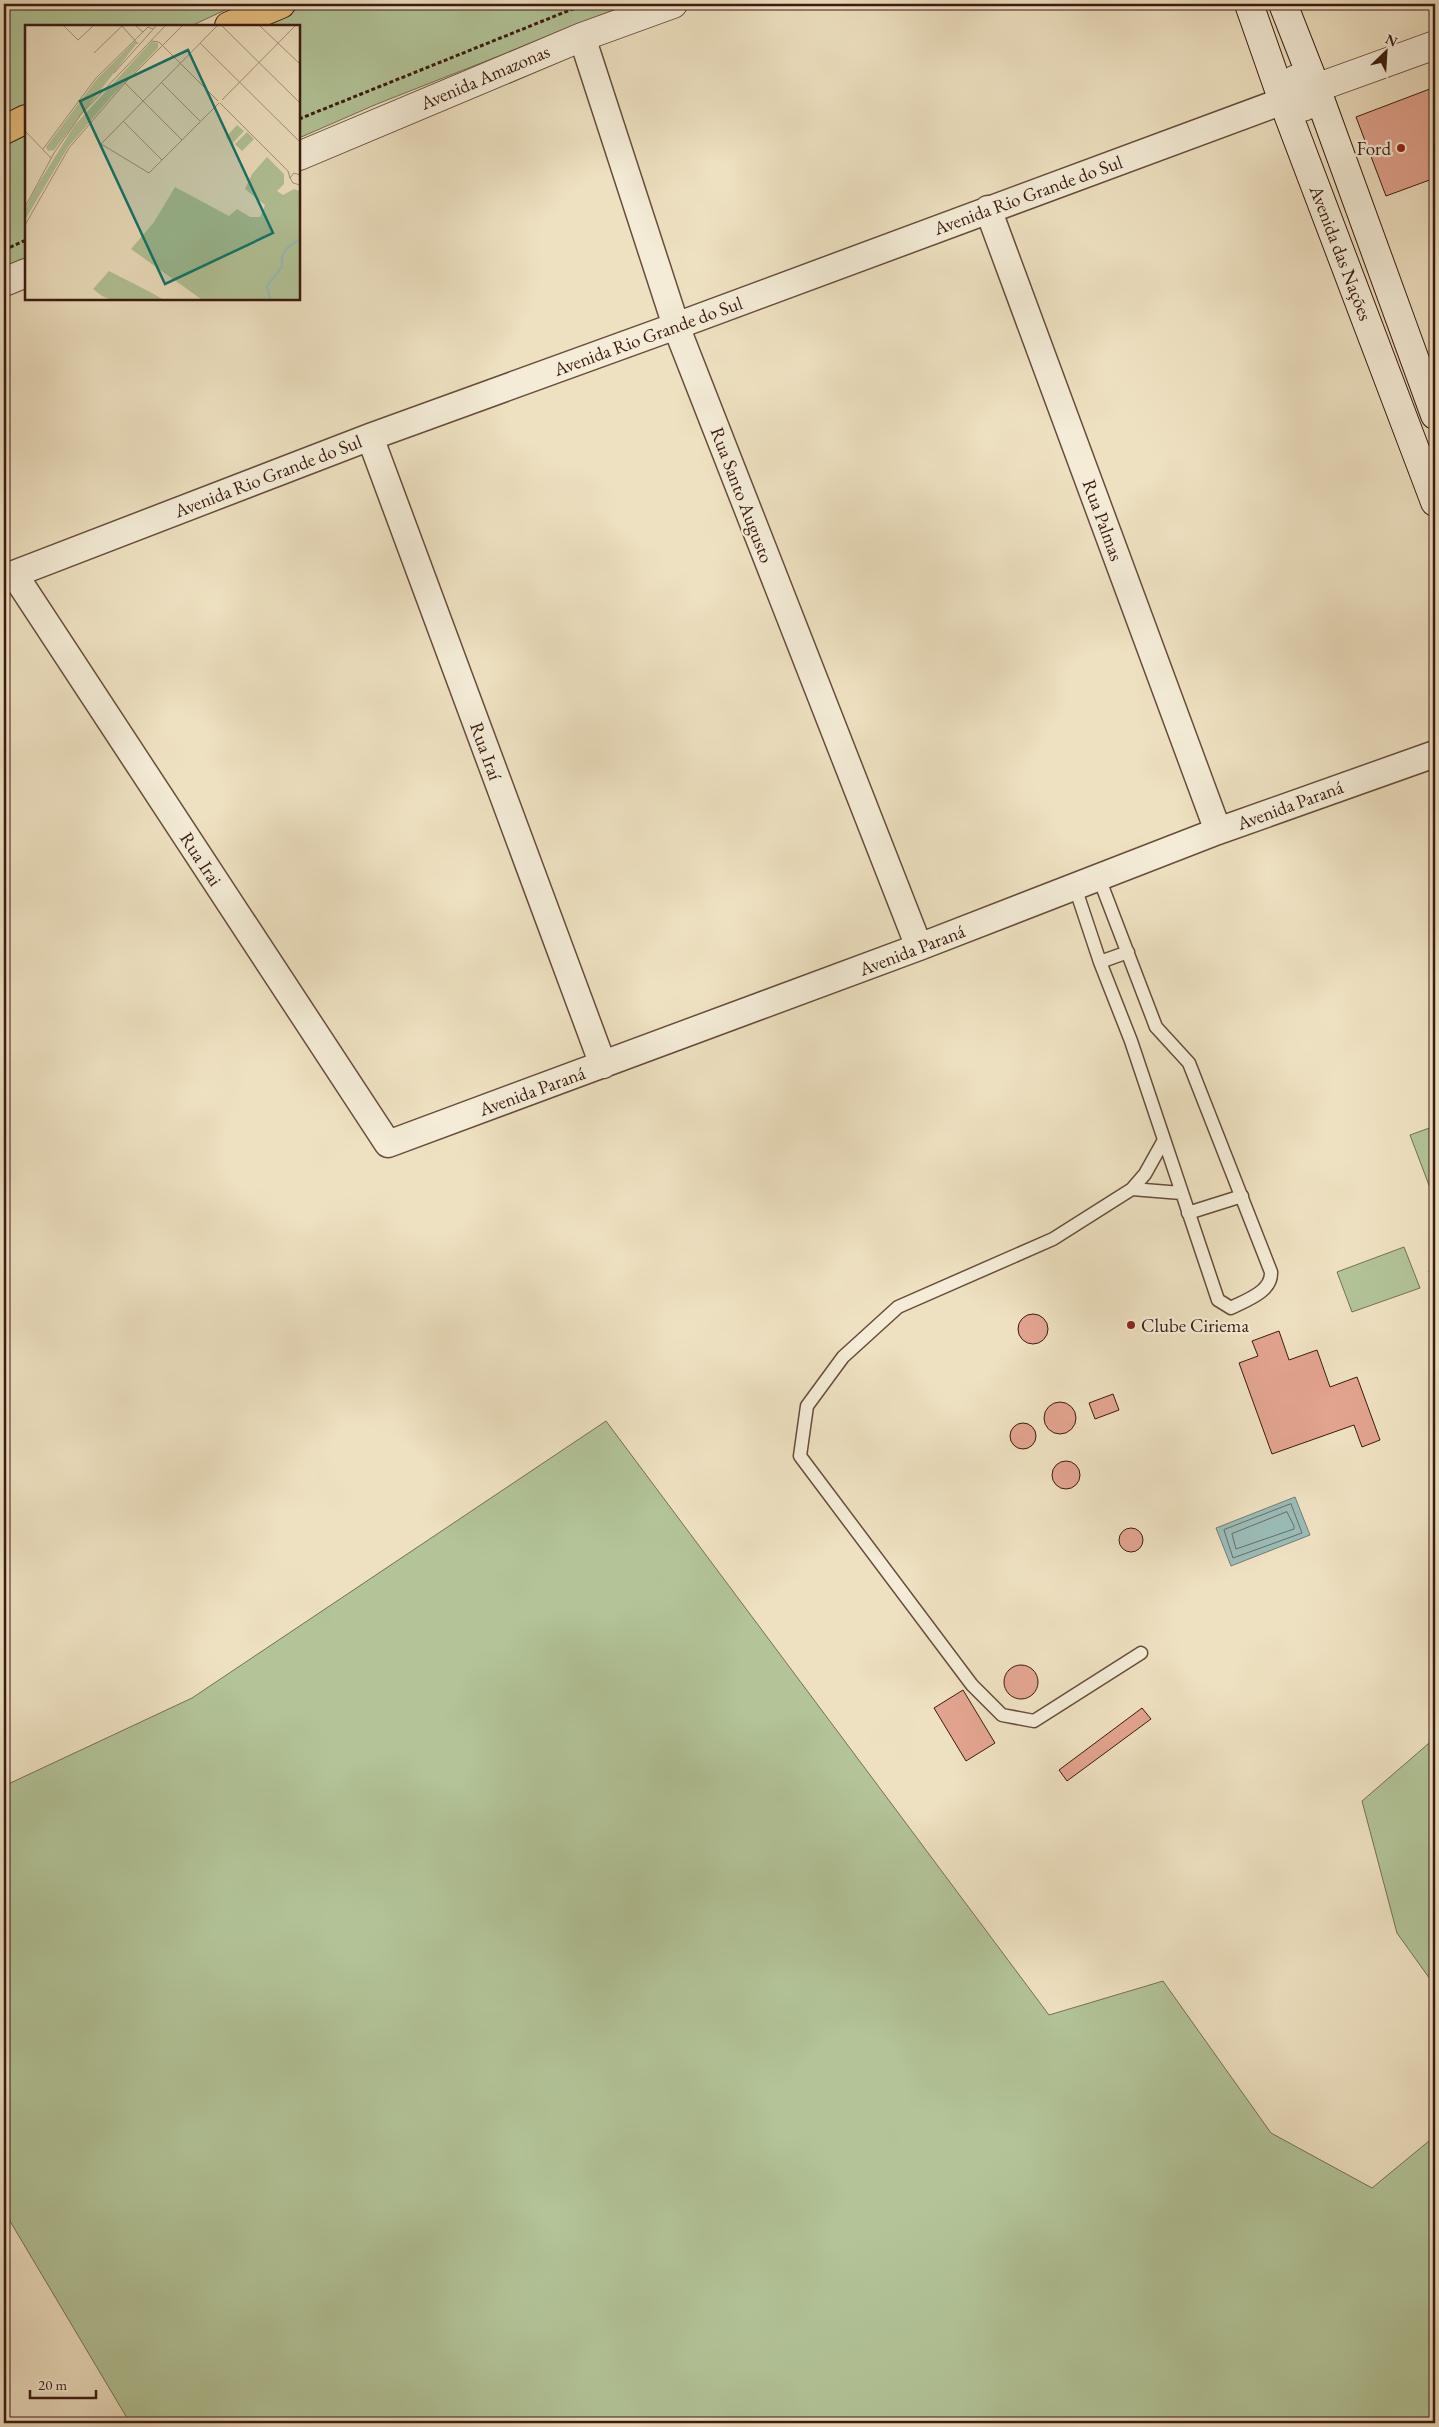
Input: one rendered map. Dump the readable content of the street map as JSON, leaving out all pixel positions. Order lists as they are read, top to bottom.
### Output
{
  "streets": {
    "main road": ["Avenida Amazonas", "Avenida das Nações"],
    "street": [
      "Avenida Rio Grande do Sul",
      "Rua Santo Augusto",
      "Rua Palmas",
      "Rua Iraí",
      "Avenida Paraná",
      "Rua Irai"
    ]
  },
  "crossings": [
    ["Avenida Amazonas", "Rua Santo Augusto"],
    ["Avenida Rio Grande do Sul", "Avenida das Nações"],
    ["Avenida Rio Grande do Sul", "Rua Santo Augusto"],
    ["Avenida Rio Grande do Sul", "Rua Palmas"],
    ["Avenida Rio Grande do Sul", "Rua Iraí"],
    ["Avenida Rio Grande do Sul", "Rua Irai"],
    ["Rua Santo Augusto", "Avenida Paraná"],
    ["Rua Palmas", "Avenida Paraná"],
    ["Rua Iraí", "Avenida Paraná"],
    ["Avenida Paraná", "Rua Irai"]
  ],
  "places": ["Ford", "Clube Ciriema"],
  "scale_bar": "20 m",
  "north": "top right"
}
